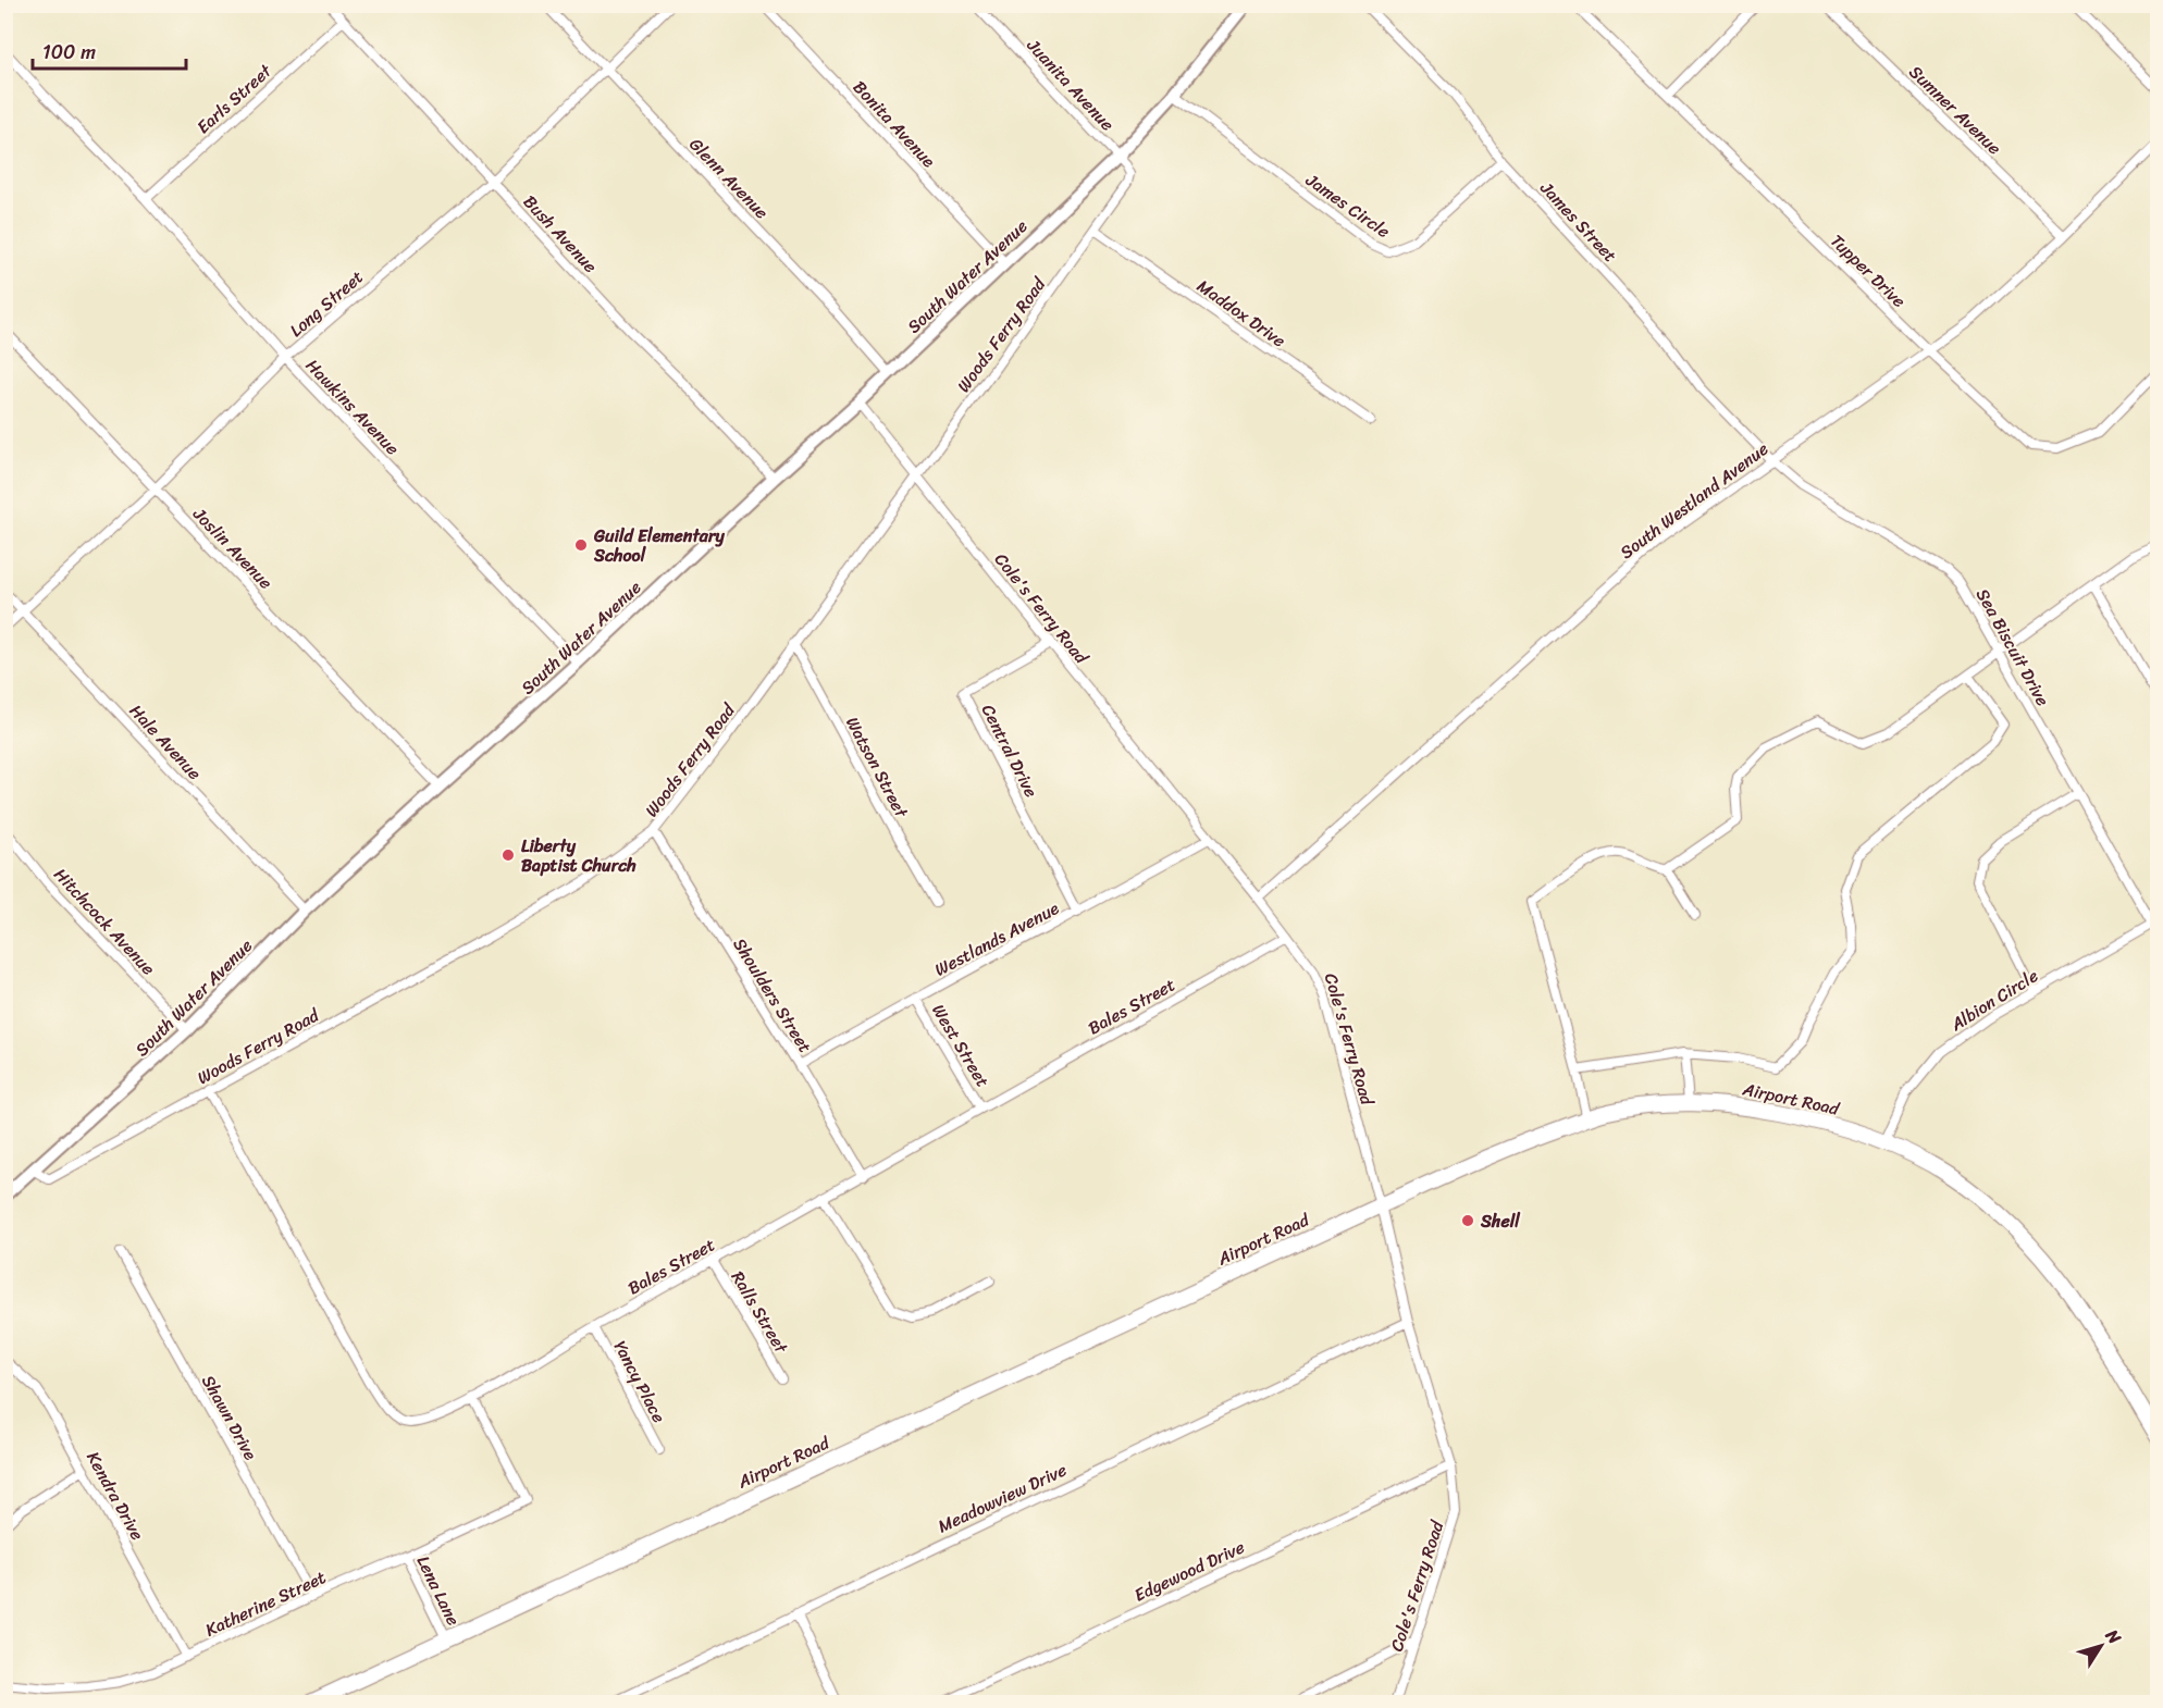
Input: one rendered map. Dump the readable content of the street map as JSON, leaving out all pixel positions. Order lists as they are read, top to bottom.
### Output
{
  "streets": {
    "highway": ["Airport Road"],
    "main road": ["South Water Avenue"],
    "street": [
      "Juanita Avenue",
      "Earls Street",
      "Sumner Avenue",
      "Bonita Avenue",
      "Glenn Avenue",
      "James Circle",
      "James Street",
      "Bush Avenue",
      "Tupper Drive",
      "Long Street",
      "Maddox Drive",
      "Woods Ferry Road",
      "Hawkins Avenue",
      "South Westland Avenue",
      "Joslin Avenue",
      "Cole's Ferry Road",
      "Sea Biscuit Drive",
      "Hale Avenue",
      "Central Drive",
      "Watson Street",
      "Hitchcock Avenue",
      "Westlands Avenue",
      "Shoulders Street",
      "Albion Circle",
      "Bales Street",
      "West Street",
      "Ralls Street",
      "Yancy Place",
      "Shawn Drive",
      "Kendra Drive",
      "Meadowview Drive",
      "Edgewood Drive",
      "Lena Lane",
      "Katherine Street"
    ]
  },
  "crossings": [
    ["Juanita Avenue", "South Water Avenue"],
    ["Juanita Avenue", "Woods Ferry Road"],
    ["Earls Street", "Bush Avenue"],
    ["Earls Street", "Hawkins Avenue"],
    ["Sumner Avenue", "South Westland Avenue"],
    ["Bonita Avenue", "South Water Avenue"],
    ["Glenn Avenue", "South Water Avenue"],
    ["Glenn Avenue", "Long Street"],
    ["James Circle", "James Street"],
    ["James Circle", "South Water Avenue"],
    ["James Street", "South Westland Avenue"],
    ["James Street", "Sea Biscuit Drive"],
    ["Bush Avenue", "South Water Avenue"],
    ["Bush Avenue", "Long Street"],
    ["Tupper Drive", "South Westland Avenue"],
    ["South Water Avenue", "Woods Ferry Road"],
    ["South Water Avenue", "Hawkins Avenue"],
    ["South Water Avenue", "Joslin Avenue"],
    ["South Water Avenue", "Cole's Ferry Road"],
    ["South Water Avenue", "Hale Avenue"],
    ["South Water Avenue", "Hitchcock Avenue"],
    ["Long Street", "Hawkins Avenue"],
    ["Long Street", "Joslin Avenue"],
    ["Long Street", "Hale Avenue"],
    ["Maddox Drive", "Woods Ferry Road"],
    ["Woods Ferry Road", "Cole's Ferry Road"],
    ["Woods Ferry Road", "Watson Street"],
    ["Woods Ferry Road", "Shoulders Street"],
    ["Woods Ferry Road", "Bales Street"],
    ["South Westland Avenue", "Cole's Ferry Road"],
    ["South Westland Avenue", "Sea Biscuit Drive"],
    ["Cole's Ferry Road", "Central Drive"],
    ["Cole's Ferry Road", "Westlands Avenue"],
    ["Cole's Ferry Road", "Bales Street"],
    ["Cole's Ferry Road", "Airport Road"],
    ["Cole's Ferry Road", "Meadowview Drive"],
    ["Cole's Ferry Road", "Edgewood Drive"],
    ["Sea Biscuit Drive", "Albion Circle"],
    ["Central Drive", "Westlands Avenue"],
    ["Westlands Avenue", "Shoulders Street"],
    ["Westlands Avenue", "West Street"],
    ["Shoulders Street", "Bales Street"],
    ["Albion Circle", "Airport Road"],
    ["Bales Street", "West Street"],
    ["Bales Street", "Ralls Street"],
    ["Bales Street", "Yancy Place"],
    ["Bales Street", "Katherine Street"],
    ["Airport Road", "Lena Lane"],
    ["Shawn Drive", "Katherine Street"],
    ["Kendra Drive", "Katherine Street"],
    ["Lena Lane", "Katherine Street"]
  ],
  "places": ["Guild Elementary School", "Liberty Baptist Church", "Shell"],
  "scale_bar": "100 m",
  "north": "top right"
}
